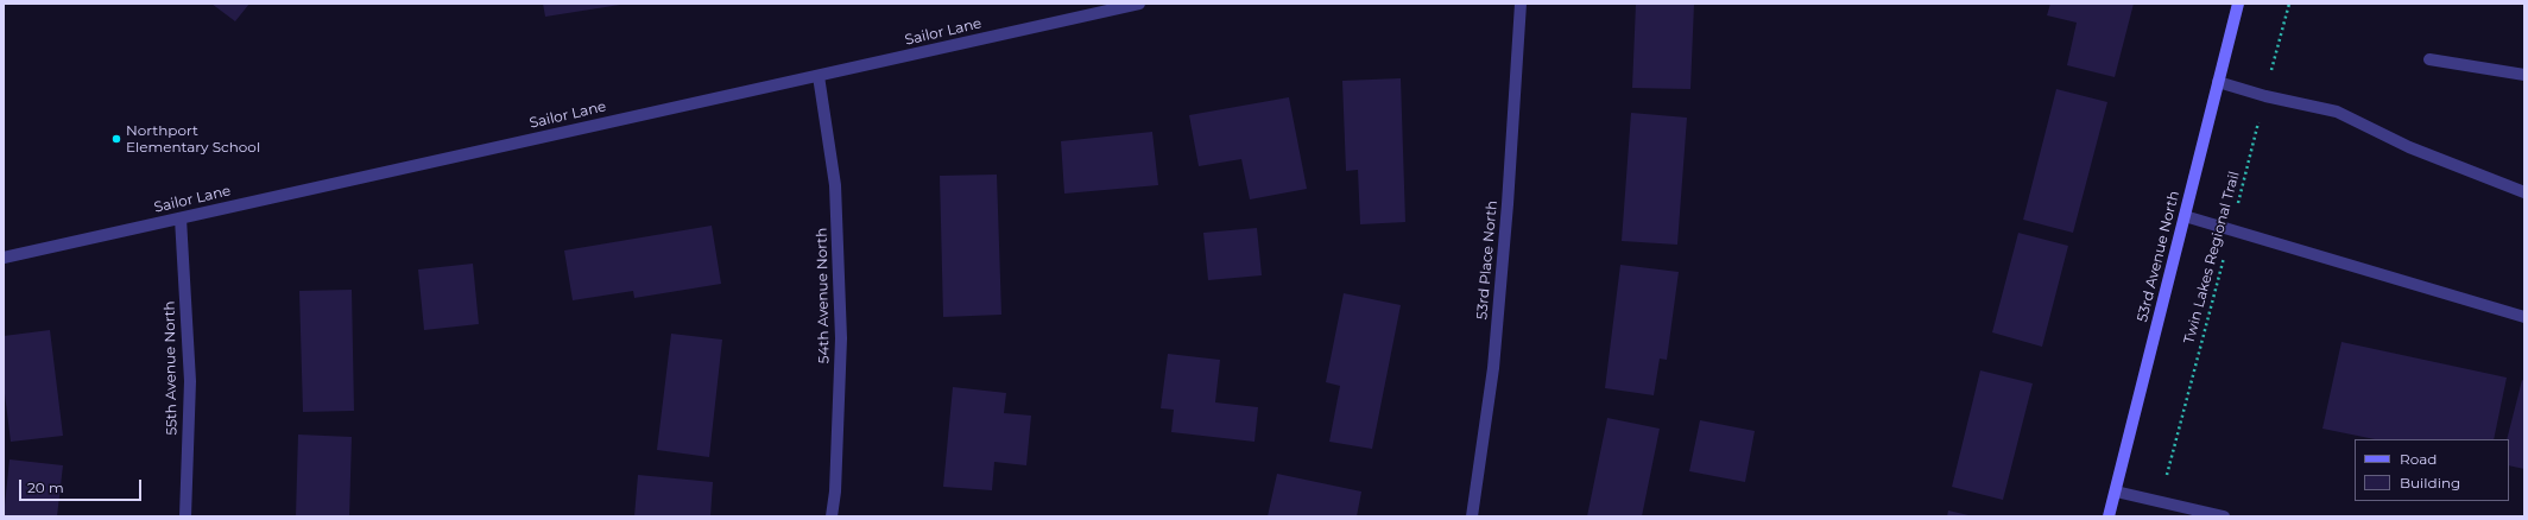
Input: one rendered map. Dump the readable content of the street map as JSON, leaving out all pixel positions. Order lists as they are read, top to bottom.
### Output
{
  "streets": {
    "street": [
      "Sailor Lane",
      "53rd Avenue North",
      "53rd Place North",
      "54th Avenue North",
      "55th Avenue North"
    ],
    "path": ["Twin Lakes Regional Trail"]
  },
  "crossings": [
    ["Sailor Lane", "54th Avenue North"],
    ["Sailor Lane", "55th Avenue North"]
  ],
  "places": ["Northport Elementary School"],
  "legend": ["Road", "Building"],
  "scale_bar": "20 m"
}
